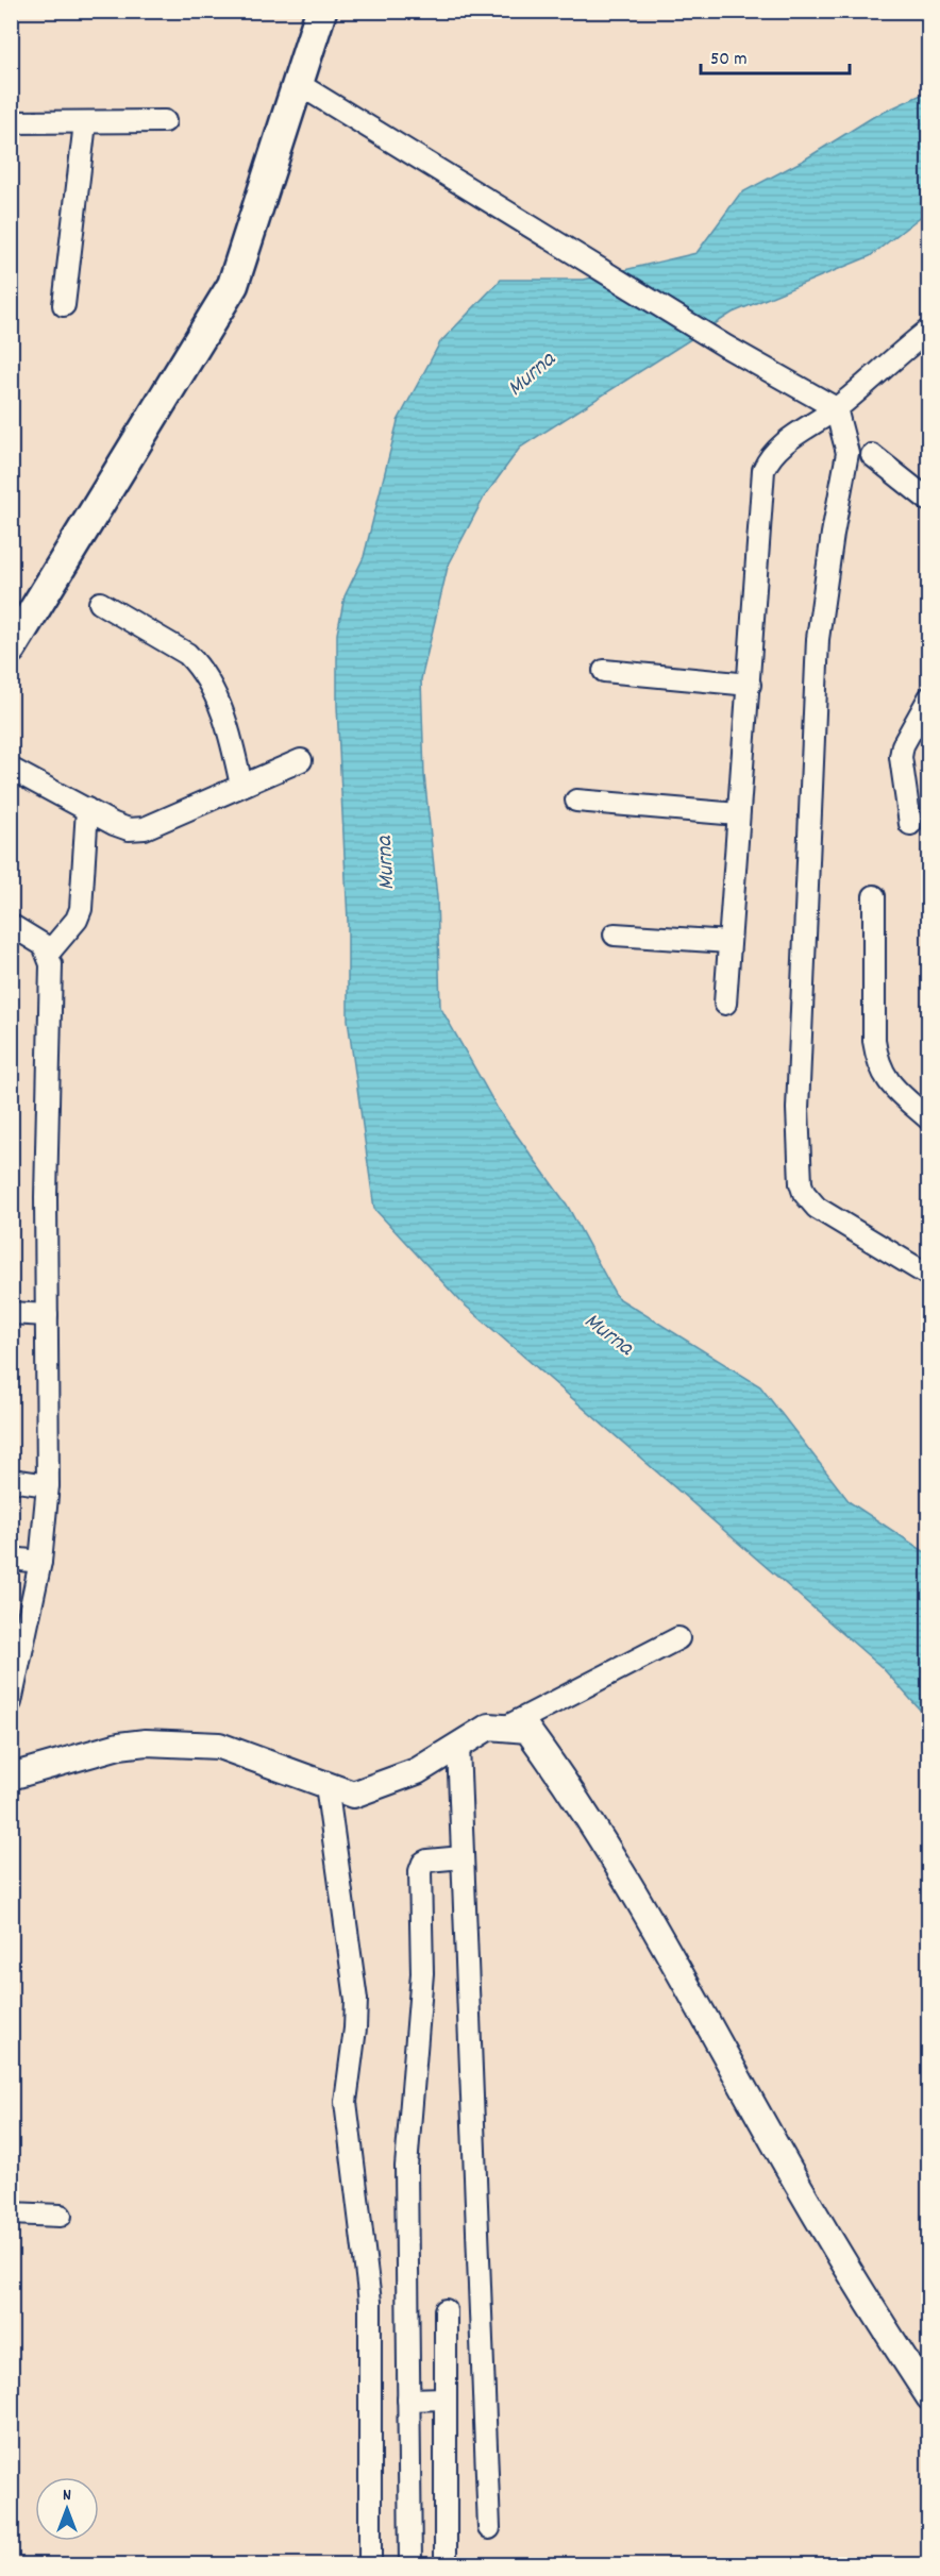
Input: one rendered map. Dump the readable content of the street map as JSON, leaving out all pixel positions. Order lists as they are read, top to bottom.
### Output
{
  "water": ["Murna"],
  "scale_bar": "50 m",
  "north": "top"
}
